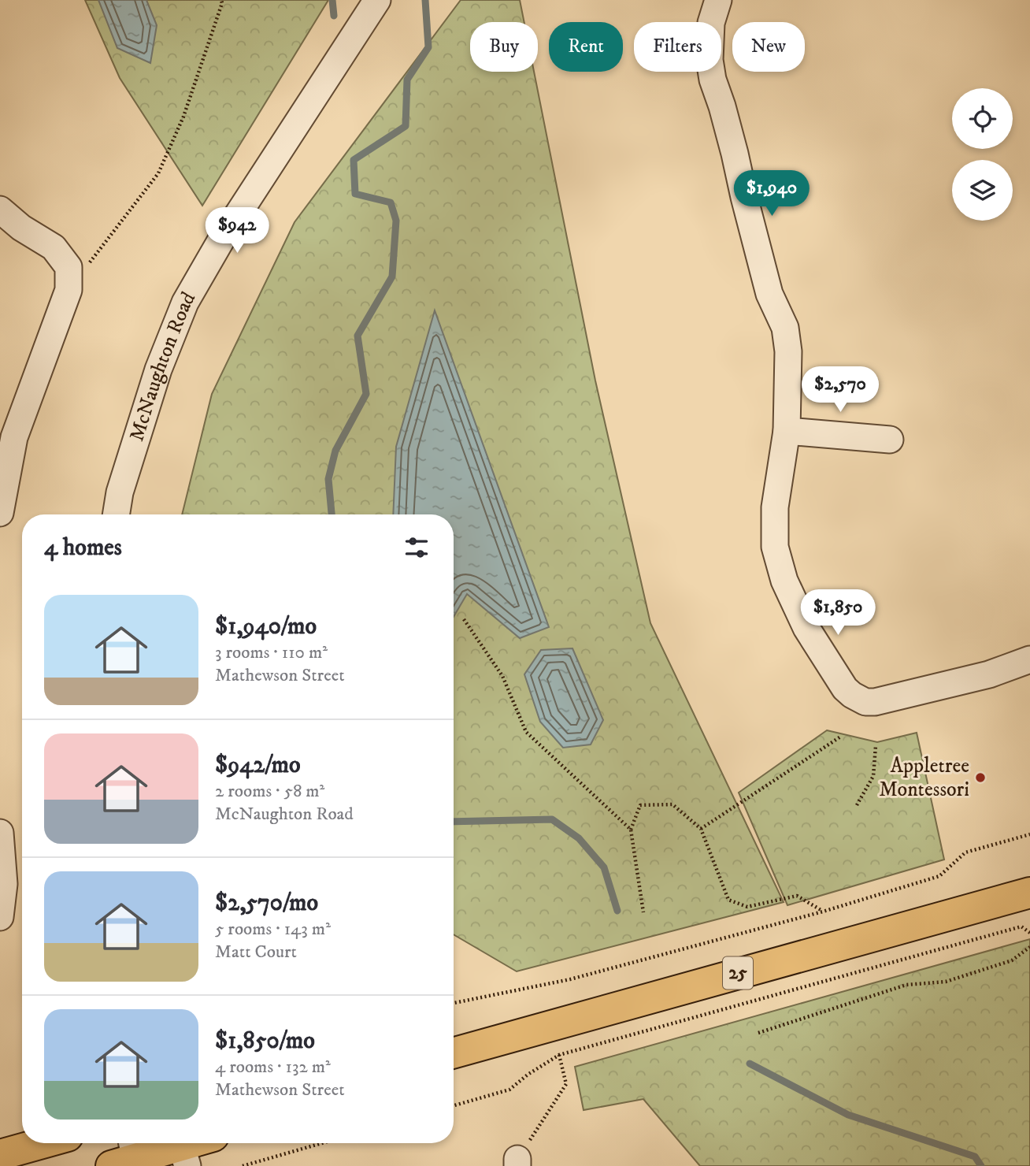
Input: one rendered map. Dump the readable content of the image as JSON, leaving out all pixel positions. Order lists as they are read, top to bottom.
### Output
{
  "streets": {
    "main road": ["25"],
    "street": ["McNaughton Road"]
  },
  "places": ["Appletree Montessori"],
  "page": {
    "chip": [
      "Buy",
      "Rent",
      "Filters",
      "New"
    ],
    "price": [
      "$1,940",
      "$942",
      "$2,570",
      "$1,850"
    ],
    "heading": "4 homes",
    "list": [
      {
        "name": "$1,940/mo",
        "note": "3 rooms · 110 m² · Mathewson Street"
      },
      {
        "name": "$942/mo",
        "note": "2 rooms · 58 m² · McNaughton Road"
      },
      {
        "name": "$2,570/mo",
        "note": "5 rooms · 143 m² · Matt Court"
      },
      {
        "name": "$1,850/mo",
        "note": "4 rooms · 132 m² · Mathewson Street"
      }
    ]
  }
}
